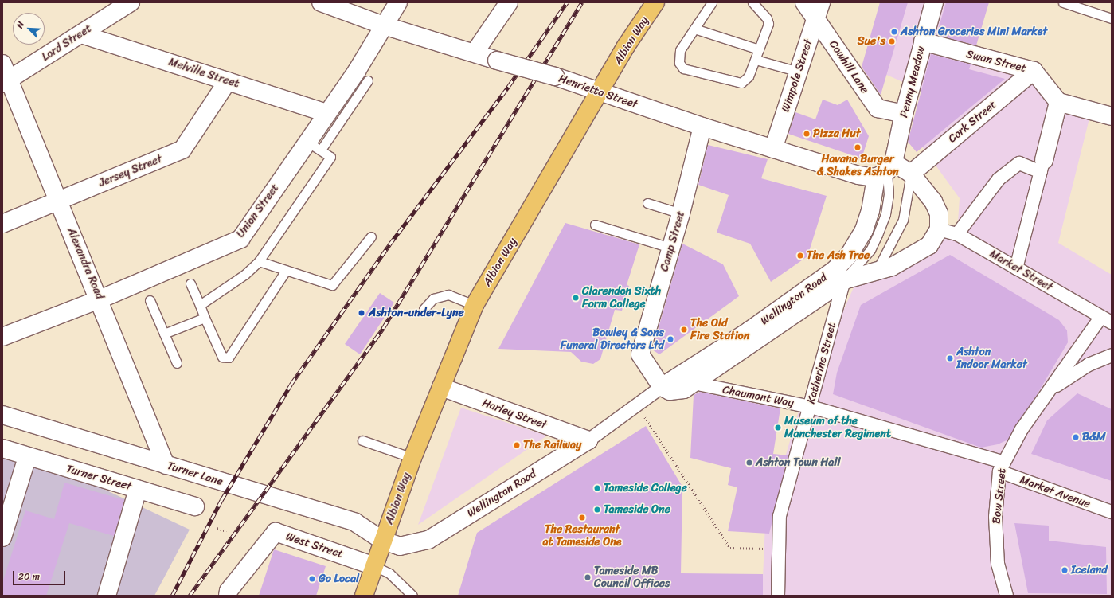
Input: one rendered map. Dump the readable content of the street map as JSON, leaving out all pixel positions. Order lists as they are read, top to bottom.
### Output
{
  "streets": {
    "highway": ["Albion Way"],
    "street": [
      "Lord Street",
      "Swan Street",
      "Cowhill Lane",
      "Melville Street",
      "Wimpole Street",
      "Penny Meadow",
      "Henrietta Street",
      "Cork Street",
      "Jersey Street",
      "Union Street",
      "Camp Street",
      "Alexandra Road",
      "Market Street",
      "Wellington Road",
      "Katherine Street",
      "Chaumont Way",
      "Harley Street",
      "Turner Lane",
      "Turner Street",
      "Market Avenue",
      "Bow Street",
      "West Street"
    ]
  },
  "crossings": [
    ["Albion Way", "Henrietta Street"],
    ["Albion Way", "Wellington Road"],
    ["Albion Way", "Harley Street"],
    ["Albion Way", "Turner Lane"],
    ["Lord Street", "Melville Street"],
    ["Lord Street", "Alexandra Road"],
    ["Swan Street", "Penny Meadow"],
    ["Swan Street", "Cork Street"],
    ["Cowhill Lane", "Wimpole Street"],
    ["Cowhill Lane", "Penny Meadow"],
    ["Melville Street", "Jersey Street"],
    ["Melville Street", "Union Street"],
    ["Wimpole Street", "Henrietta Street"],
    ["Penny Meadow", "Henrietta Street"],
    ["Penny Meadow", "Wellington Road"],
    ["Henrietta Street", "Union Street"],
    ["Henrietta Street", "Camp Street"],
    ["Henrietta Street", "Wellington Road"],
    ["Jersey Street", "Alexandra Road"],
    ["Union Street", "Alexandra Road"],
    ["Camp Street", "Wellington Road"],
    ["Alexandra Road", "Turner Lane"],
    ["Market Street", "Bow Street"],
    ["Wellington Road", "Katherine Street"],
    ["Wellington Road", "Chaumont Way"],
    ["Wellington Road", "Harley Street"],
    ["Wellington Road", "Turner Lane"],
    ["Katherine Street", "Chaumont Way"],
    ["Chaumont Way", "Market Avenue"],
    ["Chaumont Way", "Bow Street"],
    ["Market Avenue", "Bow Street"]
  ],
  "places": [
    "Ashton Groceries Mini Market",
    "Sue's",
    "Pizza Hut",
    "Havana Burger & Shakes Ashton",
    "The Ash Tree",
    "Clarendon Sixth Form College",
    "Ashton-under-Lyne",
    "The Old Fire Station",
    "Bowley & Sons Funeral Directors Ltd",
    "Ashton Indoor Market",
    "Museum of the Manchester Regiment",
    "B&M",
    "The Railway",
    "Ashton Town Hall",
    "Tameside College",
    "Tameside One",
    "The Restaurant at Tameside One",
    "Iceland",
    "Tameside MB Council Offices",
    "Go Local"
  ],
  "scale_bar": "20 m",
  "north": "top left"
}
